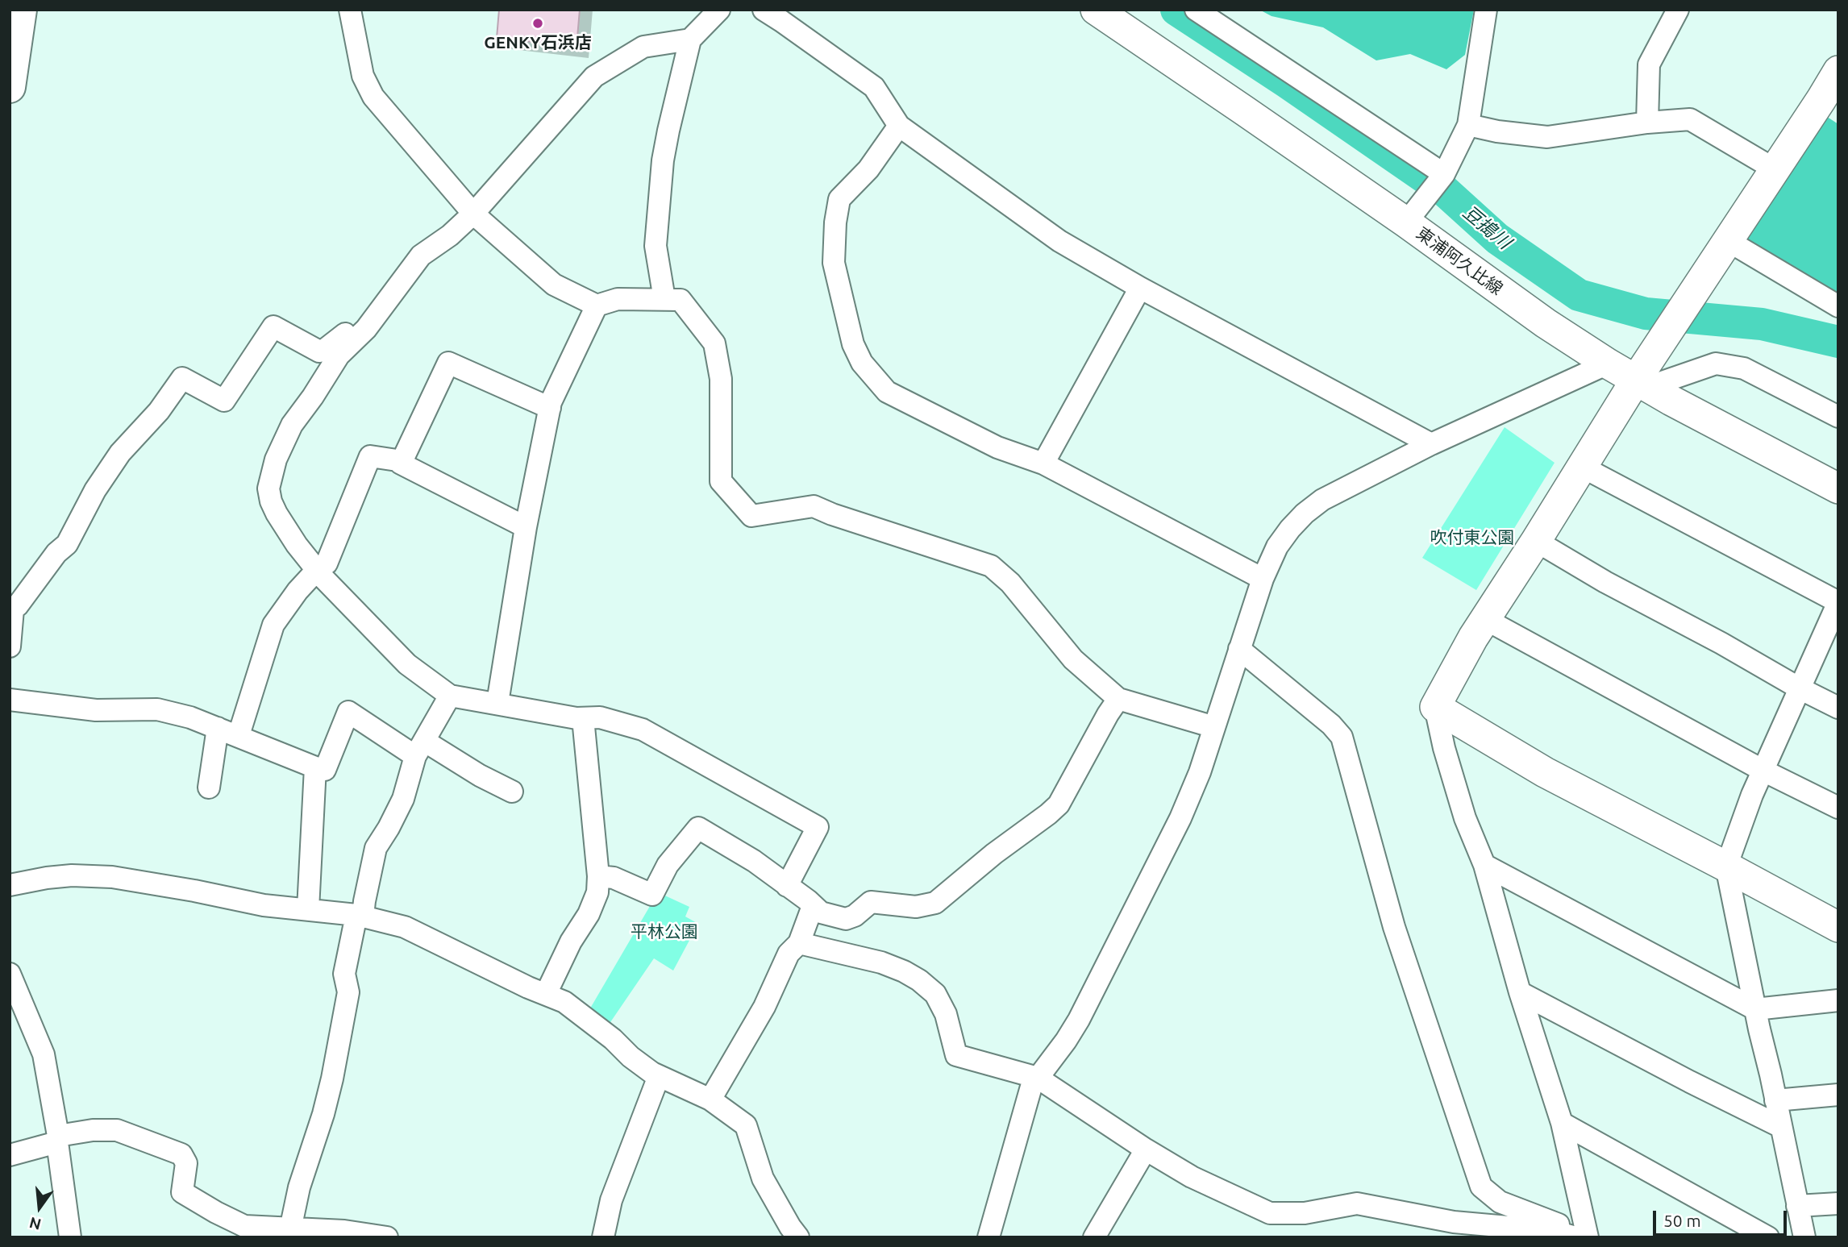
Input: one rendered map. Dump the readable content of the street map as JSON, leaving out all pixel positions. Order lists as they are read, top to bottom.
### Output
{
  "streets": {
    "street": ["東浦阿久比線"]
  },
  "water": ["豆搗川"],
  "parks": ["吹付東公園", "平林公園"],
  "places": ["GENKY石浜店"],
  "scale_bar": "50 m",
  "north": "bottom"
}
